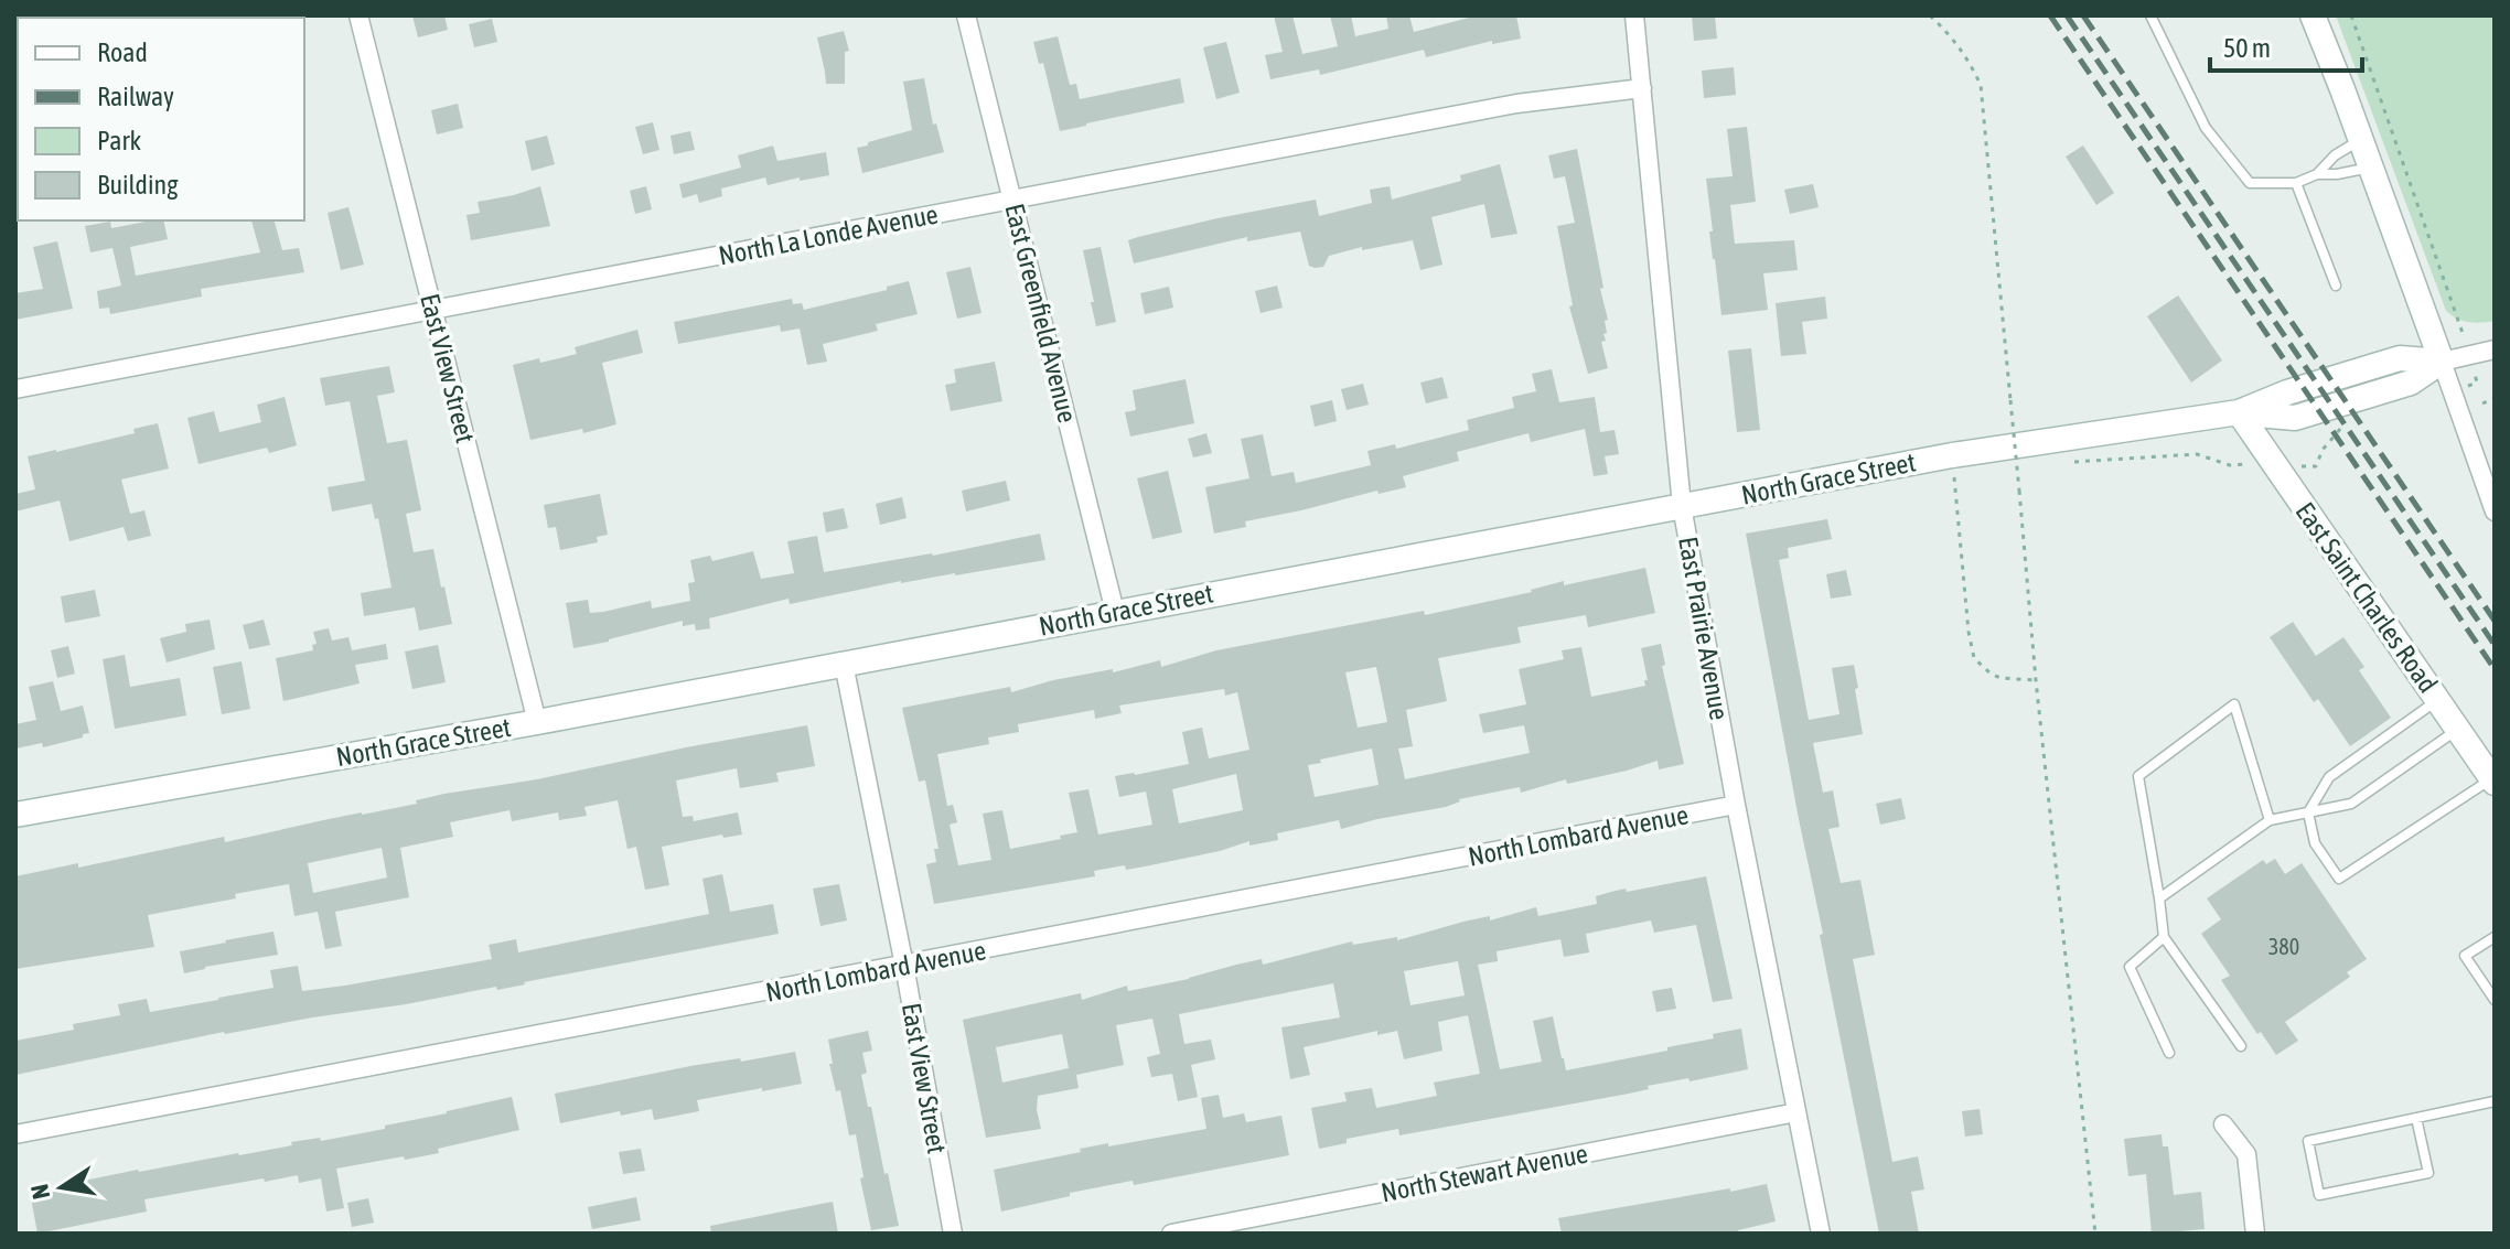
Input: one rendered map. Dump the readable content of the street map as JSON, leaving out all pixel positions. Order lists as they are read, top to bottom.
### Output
{
  "streets": {
    "street": [
      "North La Londe Avenue",
      "East Greenfield Avenue",
      "East View Street",
      "North Grace Street",
      "East Saint Charles Road",
      "East Prairie Avenue",
      "North Lombard Avenue",
      "North Stewart Avenue"
    ]
  },
  "crossings": [
    ["North La Londe Avenue", "East Greenfield Avenue"],
    ["North La Londe Avenue", "East View Street"],
    ["North La Londe Avenue", "East Prairie Avenue"],
    ["East Greenfield Avenue", "North Grace Street"],
    ["East View Street", "North Grace Street"],
    ["East View Street", "North Lombard Avenue"],
    ["North Grace Street", "East Saint Charles Road"],
    ["North Grace Street", "East Prairie Avenue"],
    ["East Prairie Avenue", "North Lombard Avenue"],
    ["East Prairie Avenue", "North Stewart Avenue"]
  ],
  "house_numbers": ["380"],
  "legend": [
    "Road",
    "Railway",
    "Park",
    "Building"
  ],
  "scale_bar": "50 m",
  "north": "left"
}
